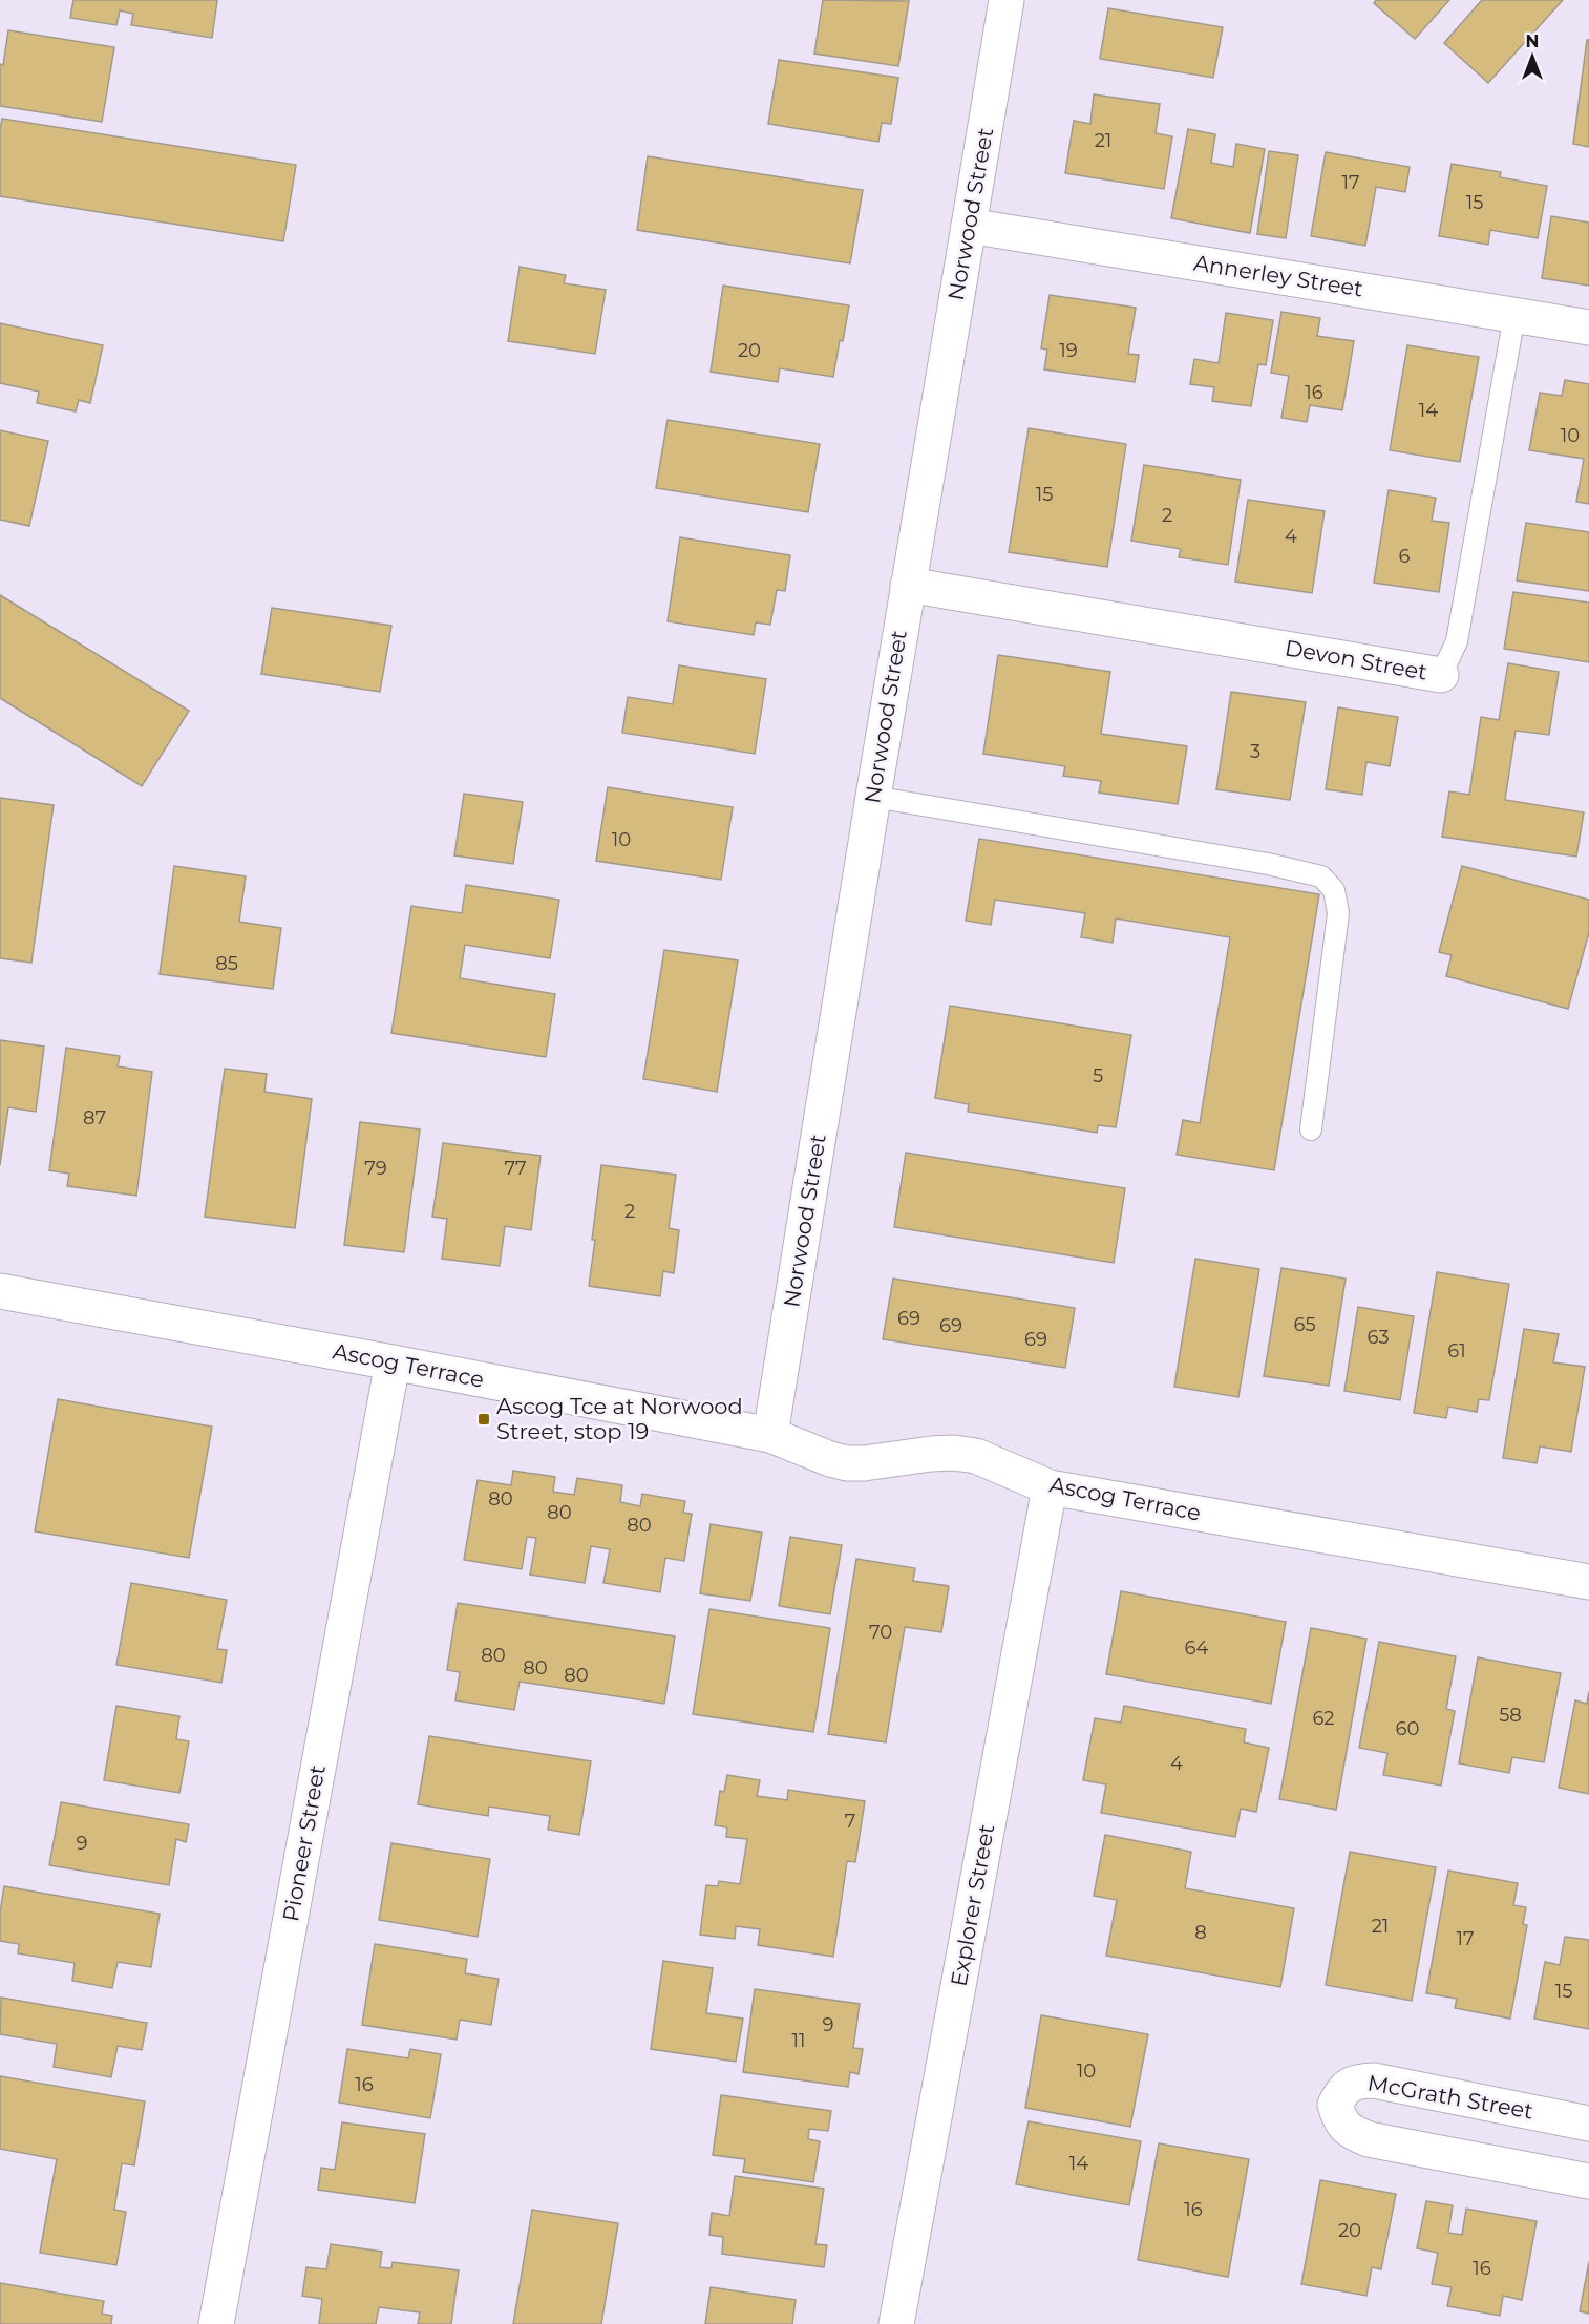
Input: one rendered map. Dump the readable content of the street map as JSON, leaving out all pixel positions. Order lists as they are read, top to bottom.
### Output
{
  "streets": {
    "street": [
      "Norwood Street",
      "Annerley Street",
      "Devon Street",
      "Ascog Terrace",
      "Pioneer Street",
      "Explorer Street",
      "McGrath Street"
    ]
  },
  "crossings": [
    ["Norwood Street", "Annerley Street"],
    ["Norwood Street", "Devon Street"],
    ["Norwood Street", "Ascog Terrace"],
    ["Annerley Street", "Devon Street"],
    ["Ascog Terrace", "Pioneer Street"],
    ["Ascog Terrace", "Explorer Street"]
  ],
  "places": {
    "transit": ["Ascog Tce at Norwood Street, stop 19"]
  },
  "house_numbers": [
    "21",
    "17",
    "15",
    "20",
    "19",
    "16",
    "14",
    "10",
    "15",
    "2",
    "4",
    "6",
    "3",
    "10",
    "85",
    "5",
    "87",
    "79",
    "77",
    "2",
    "69",
    "65",
    "69",
    "63",
    "69",
    "61",
    "80",
    "80",
    "80",
    "70",
    "64",
    "80",
    "80",
    "80",
    "58",
    "62",
    "60",
    "4",
    "7",
    "9",
    "21",
    "8",
    "17",
    "15",
    "9",
    "11",
    "10",
    "16",
    "14",
    "16",
    "20",
    "16"
  ],
  "north": "top"
}
